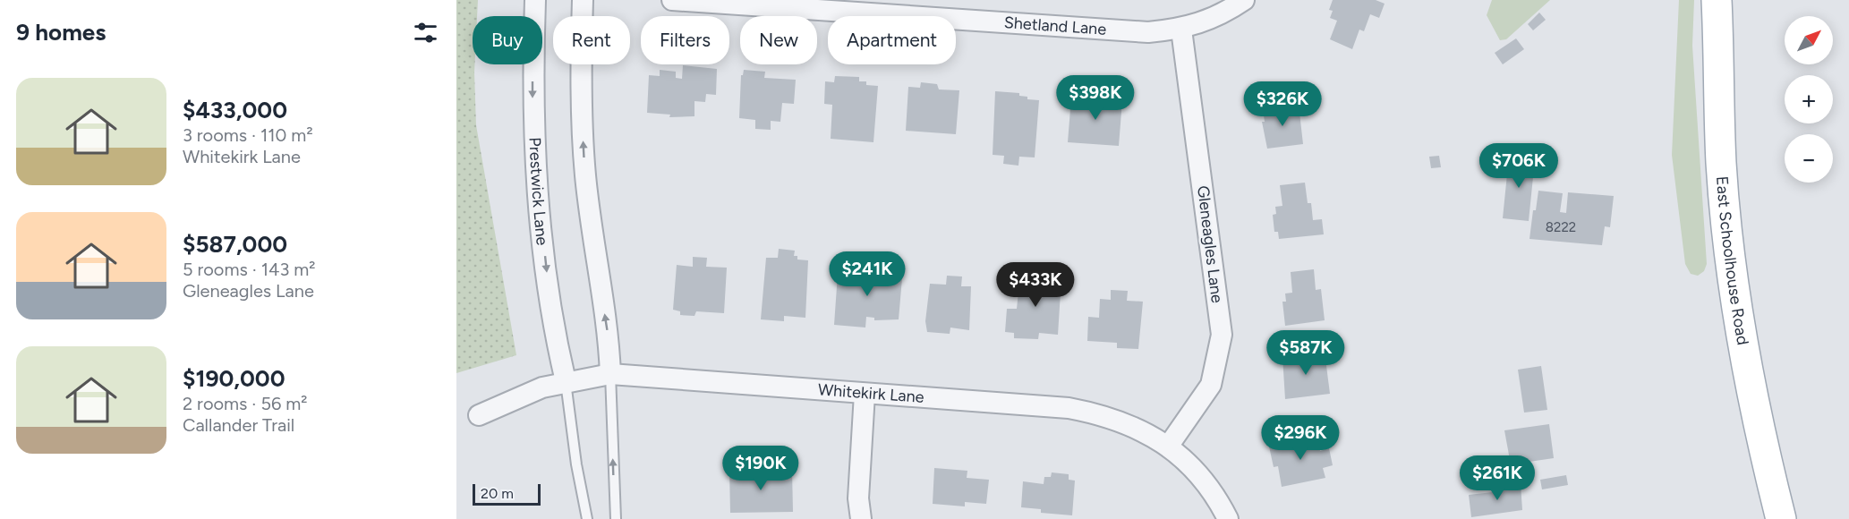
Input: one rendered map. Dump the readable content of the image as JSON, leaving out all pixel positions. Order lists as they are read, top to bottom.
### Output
{
  "streets": {
    "main road": ["East Schoolhouse Road"],
    "street": [
      "Shetland Lane",
      "Prestwick Lane",
      "Gleneagles Lane",
      "Whitekirk Lane"
    ]
  },
  "crossings": [
    ["Shetland Lane", "Gleneagles Lane"],
    ["Prestwick Lane", "Whitekirk Lane"],
    ["Gleneagles Lane", "Whitekirk Lane"]
  ],
  "house_numbers": ["8222"],
  "scale_bar": "20 m",
  "north": "top right",
  "page": {
    "heading": "9 homes",
    "map_buttons": ["+", "−"],
    "chip": [
      "Buy",
      "Rent",
      "Filters",
      "New",
      "Apartment"
    ],
    "list": [
      {
        "name": "$433,000",
        "note": "3 rooms · 110 m² · Whitekirk Lane"
      },
      {
        "name": "$587,000",
        "note": "5 rooms · 143 m² · Gleneagles Lane"
      },
      {
        "name": "$190,000",
        "note": "2 rooms · 56 m² · Callander Trail"
      }
    ],
    "price": [
      "$398K",
      "$326K",
      "$706K",
      "$241K",
      "$433K",
      "$587K",
      "$296K",
      "$190K",
      "$261K"
    ],
    "scale": "20 m"
  }
}
